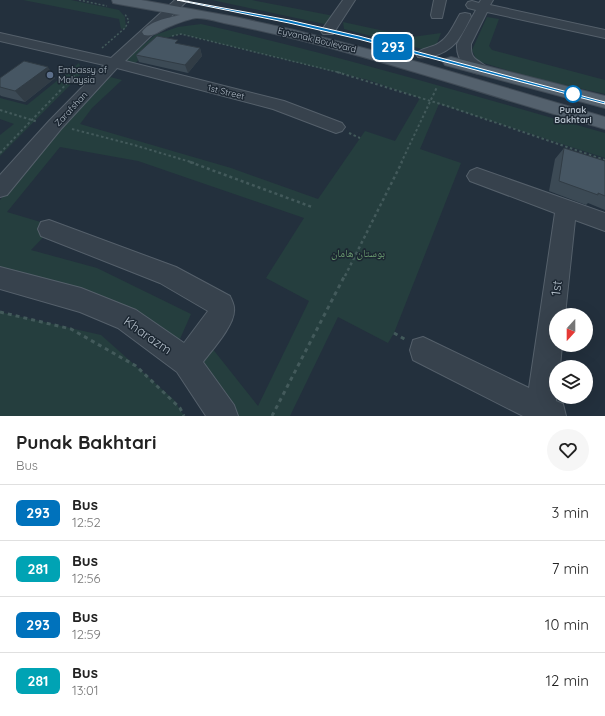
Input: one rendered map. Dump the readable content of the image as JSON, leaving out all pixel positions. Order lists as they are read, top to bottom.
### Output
{
  "streets": {
    "main road": ["Eyvanak Boulevard"],
    "street": [
      "1st Street",
      "Zarafshan",
      "1st",
      "Kharazm"
    ]
  },
  "crossings": [
    ["Eyvanak Boulevard", "Zarafshan"],
    ["1st Street", "Zarafshan"]
  ],
  "parks": ["بوستان هامان"],
  "places": ["Embassy of Malaysia", "Punak Bakhtari"],
  "lines": ["bus line 293"],
  "north": "bottom",
  "page": {
    "on_map": "293",
    "heading": ["Punak Bakhtari", "Bus"],
    "list": [
      {
        "mark": "293",
        "name": "Bus",
        "note": "12:52",
        "value": "3 min"
      },
      {
        "mark": "281",
        "name": "Bus",
        "note": "12:56",
        "value": "7 min"
      },
      {
        "mark": "293",
        "name": "Bus",
        "note": "12:59",
        "value": "10 min"
      },
      {
        "mark": "281",
        "name": "Bus",
        "note": "13:01",
        "value": "12 min"
      }
    ]
  }
}
